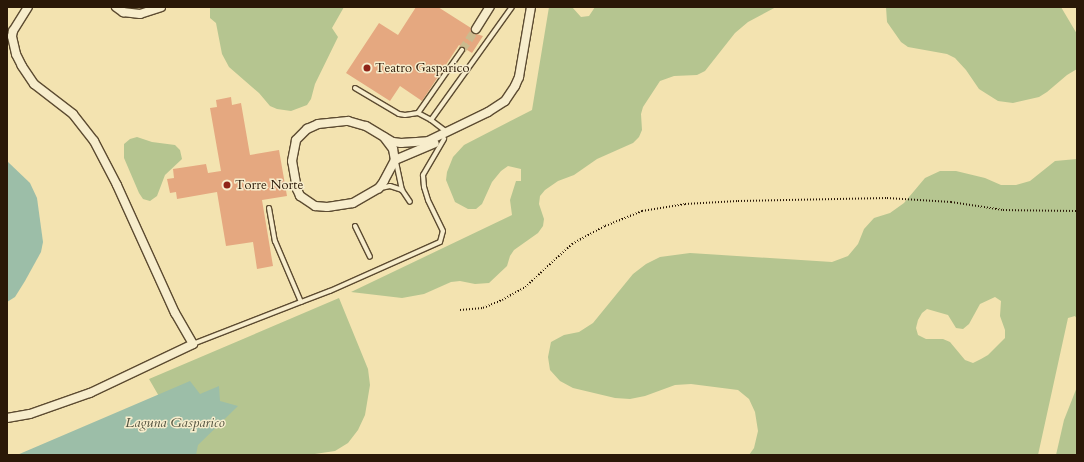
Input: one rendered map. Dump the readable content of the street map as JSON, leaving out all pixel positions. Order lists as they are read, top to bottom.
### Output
{
  "water": ["Laguna Gasparico"],
  "places": ["Teatro Gasparico", "Torre Norte"]
}
